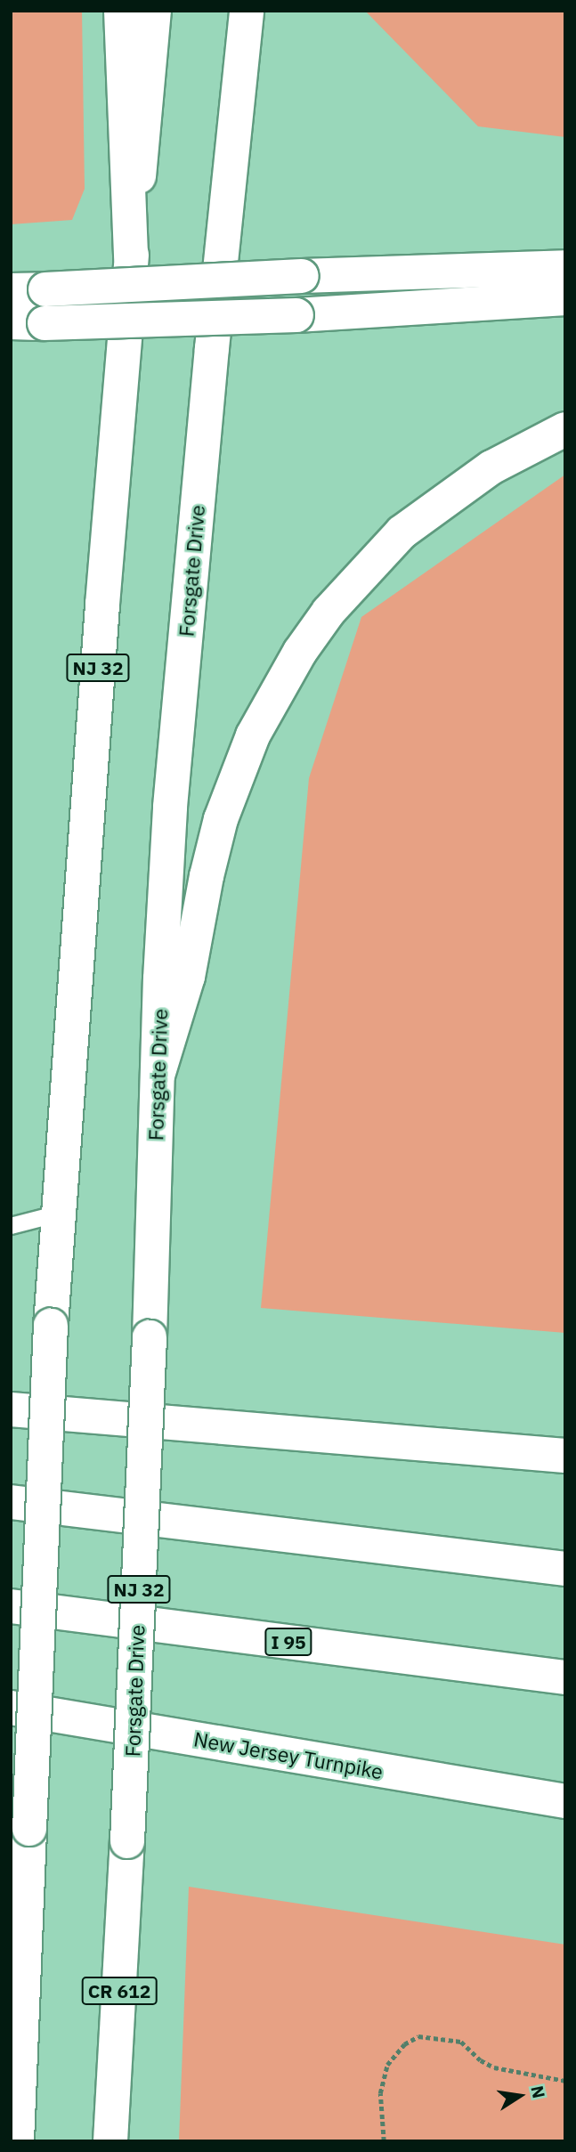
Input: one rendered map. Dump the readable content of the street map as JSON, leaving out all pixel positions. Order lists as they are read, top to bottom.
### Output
{
  "streets": {
    "main road": [
      "Forsgate Drive",
      "NJ 32",
      "I 95",
      "New Jersey Turnpike",
      "CR 612"
    ]
  },
  "north": "right"
}
